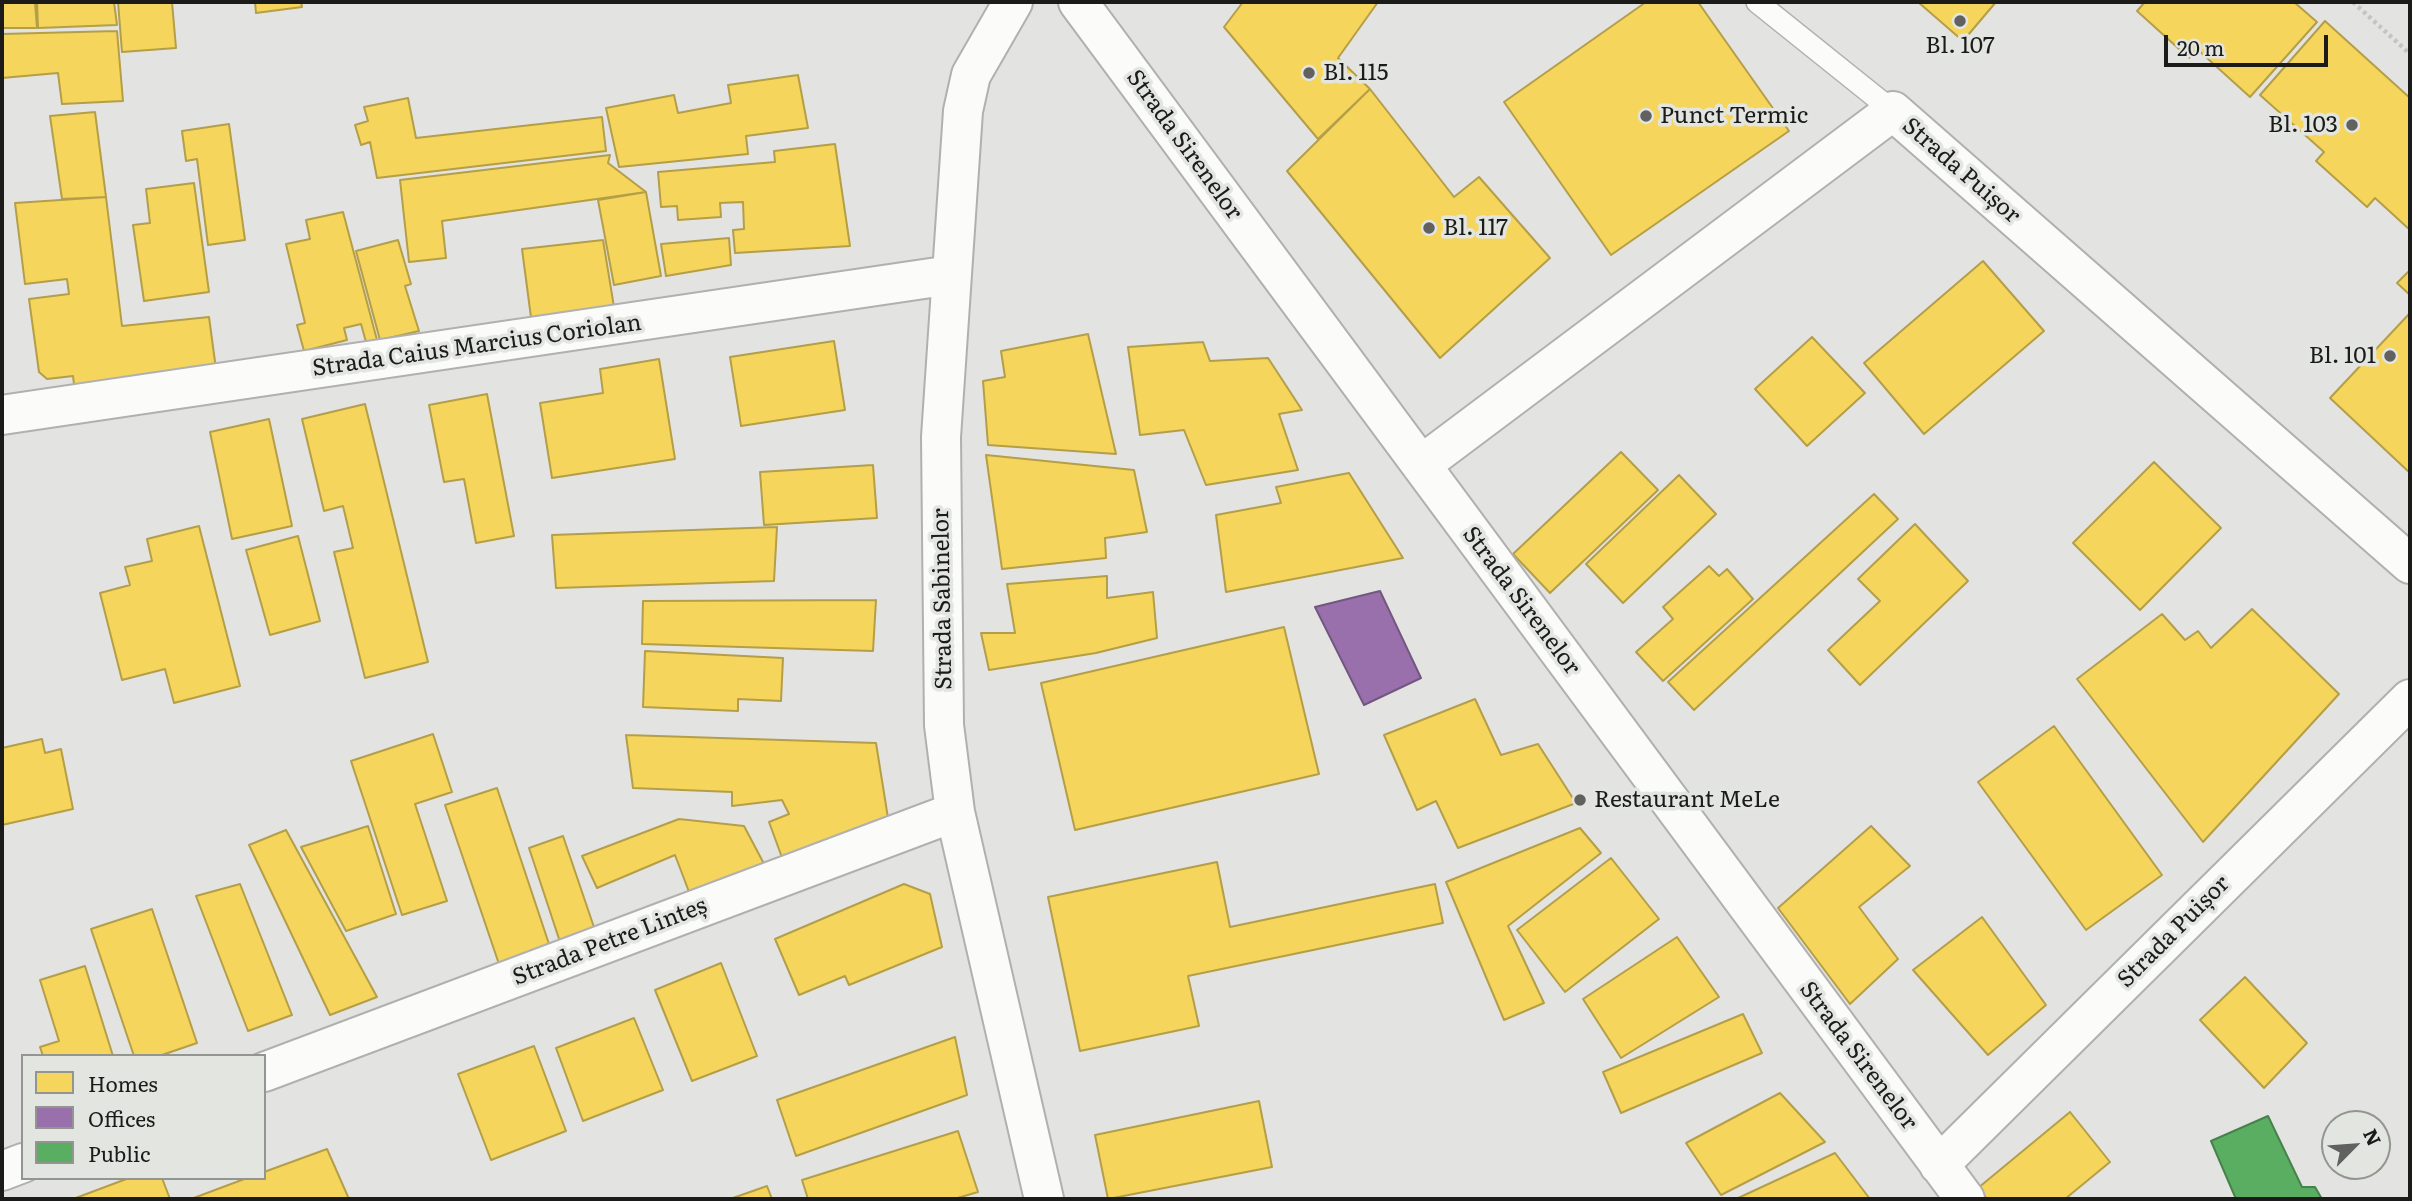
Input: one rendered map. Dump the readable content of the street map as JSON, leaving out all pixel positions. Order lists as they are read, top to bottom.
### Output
{
  "streets": {
    "street": [
      "Strada Sirenelor",
      "Strada Puișor",
      "Strada Caius Marcius Coriolan",
      "Strada Sabinelor",
      "Strada Petre Linteș"
    ]
  },
  "crossings": [
    ["Strada Sirenelor", "Strada Puișor"],
    ["Strada Caius Marcius Coriolan", "Strada Sabinelor"],
    ["Strada Sabinelor", "Strada Petre Linteș"]
  ],
  "places": [
    "Bl. 107",
    "Bl. 115",
    "Punct Termic",
    "Bl. 103",
    "Bl. 117",
    "Bl. 101",
    "Restaurant MeLe"
  ],
  "legend": ["Homes", "Offices", "Public"],
  "scale_bar": "20 m",
  "north": "top right"
}
